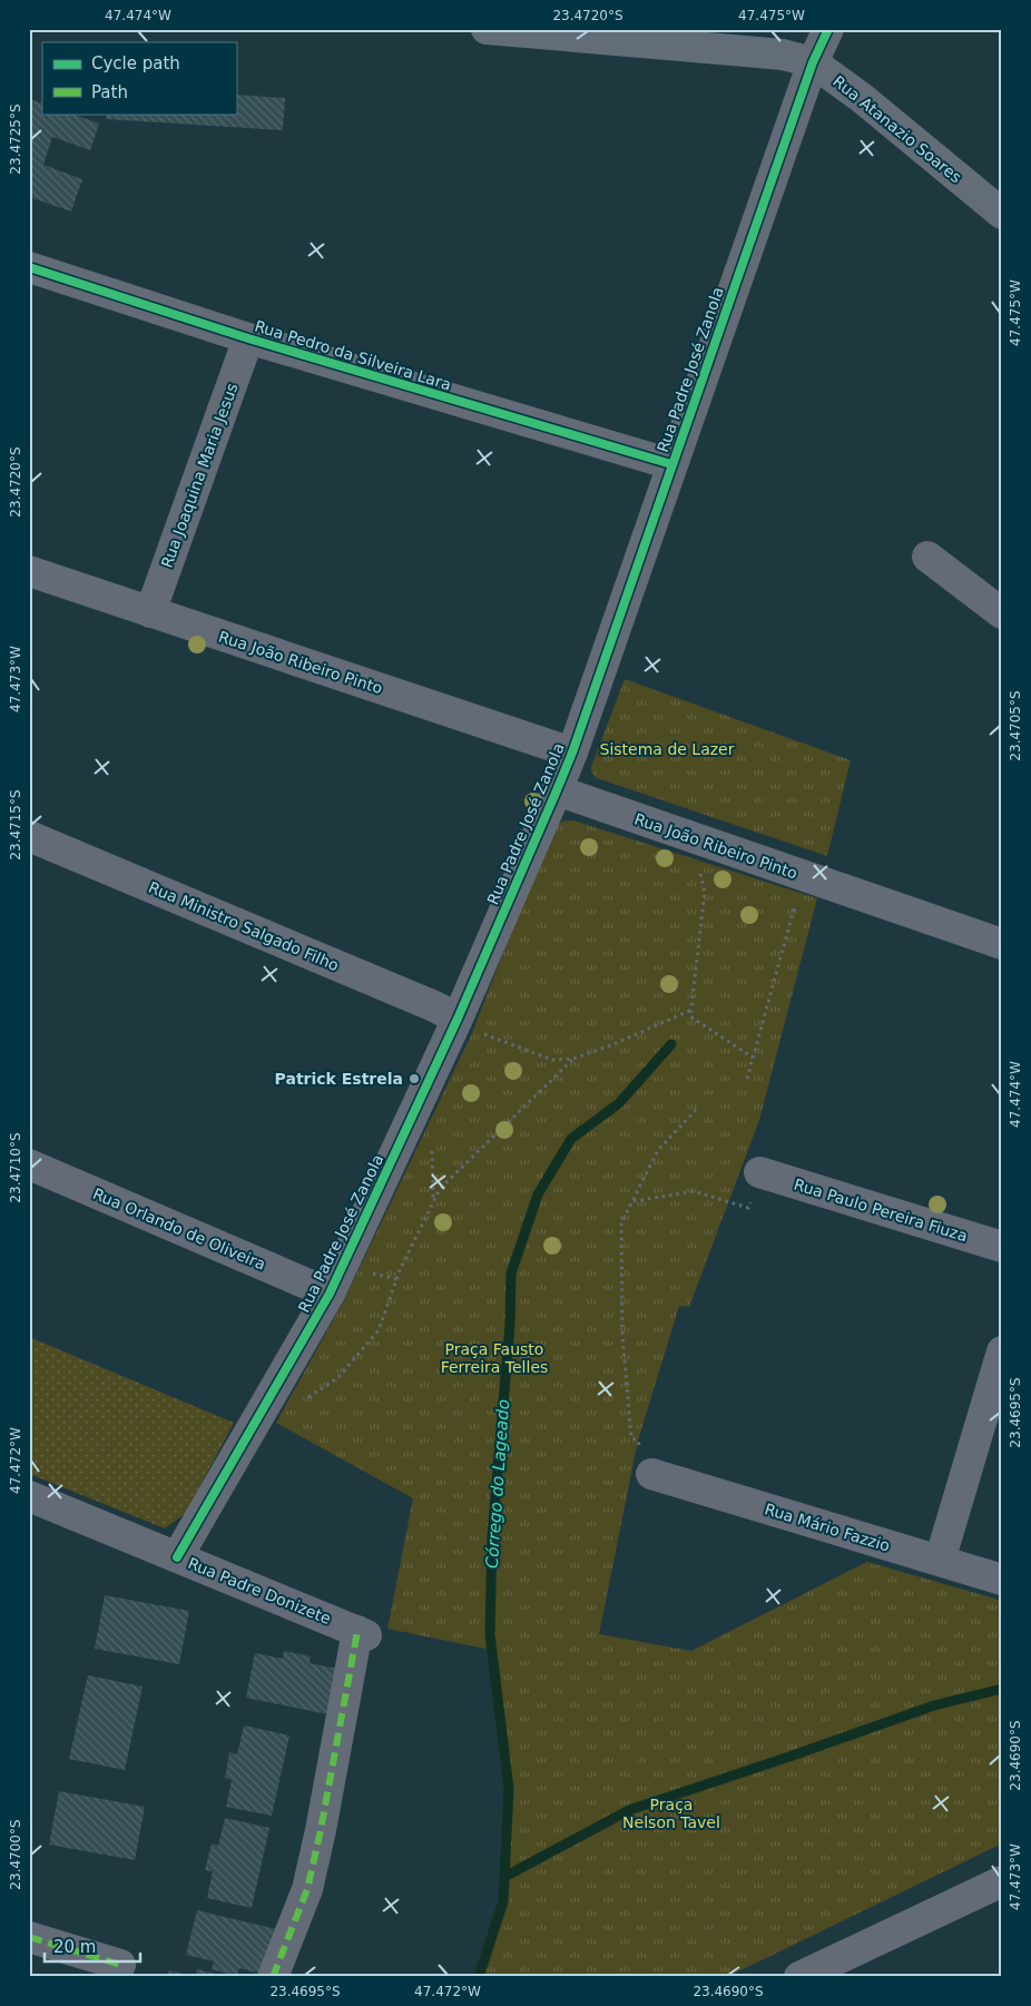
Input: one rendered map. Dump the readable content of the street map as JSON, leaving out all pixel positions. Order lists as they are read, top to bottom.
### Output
{
  "streets": {
    "main road": ["Rua Atanazio Soares"],
    "street": [
      "Rua Pedro da Silveira Lara",
      "Rua Padre José Zanola",
      "Rua Joaquina Maria Jesus",
      "Rua João Ribeiro Pinto",
      "Rua Ministro Salgado Filho",
      "Rua Paulo Pereira Fiuza",
      "Rua Orlando de Oliveira",
      "Rua Mário Fazzio",
      "Rua Padre Donizete"
    ]
  },
  "crossings": [
    ["Rua Atanazio Soares", "Rua Padre José Zanola"],
    ["Rua Pedro da Silveira Lara", "Rua Padre José Zanola"],
    ["Rua Pedro da Silveira Lara", "Rua Joaquina Maria Jesus"],
    ["Rua Padre José Zanola", "Rua João Ribeiro Pinto"],
    ["Rua Padre José Zanola", "Rua Ministro Salgado Filho"],
    ["Rua Padre José Zanola", "Rua Orlando de Oliveira"],
    ["Rua Padre José Zanola", "Rua Padre Donizete"],
    ["Rua Joaquina Maria Jesus", "Rua João Ribeiro Pinto"]
  ],
  "water": ["Córrego do Lageado"],
  "parks": ["Sistema de Lazer", "Praça Fausto Ferreira Telles", "Praça Nelson Tavel"],
  "places": ["Patrick Estrela"],
  "legend": ["Cycle path", "Path"],
  "scale_bar": "20 m",
  "coordinates": [
    "47.474°W",
    "23.4720°S",
    "47.475°W",
    "23.4725°S",
    "47.473°W",
    "23.4705°S",
    "23.4715°S",
    "23.4710°S",
    "23.4695°S",
    "47.472°W",
    "23.4690°S",
    "23.4700°S"
  ]
}
